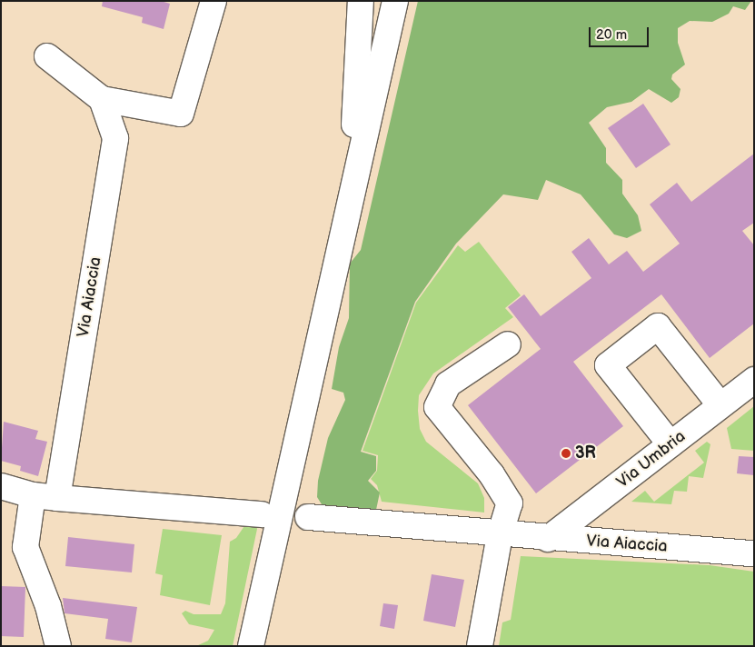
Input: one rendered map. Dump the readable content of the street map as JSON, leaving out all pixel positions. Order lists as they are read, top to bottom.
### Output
{
  "streets": {
    "main road": ["Via Aiaccia", "Via Umbria"]
  },
  "crossings": [
    ["Via Aiaccia", "Via Umbria"]
  ],
  "places": ["3R"],
  "scale_bar": "20 m"
}
